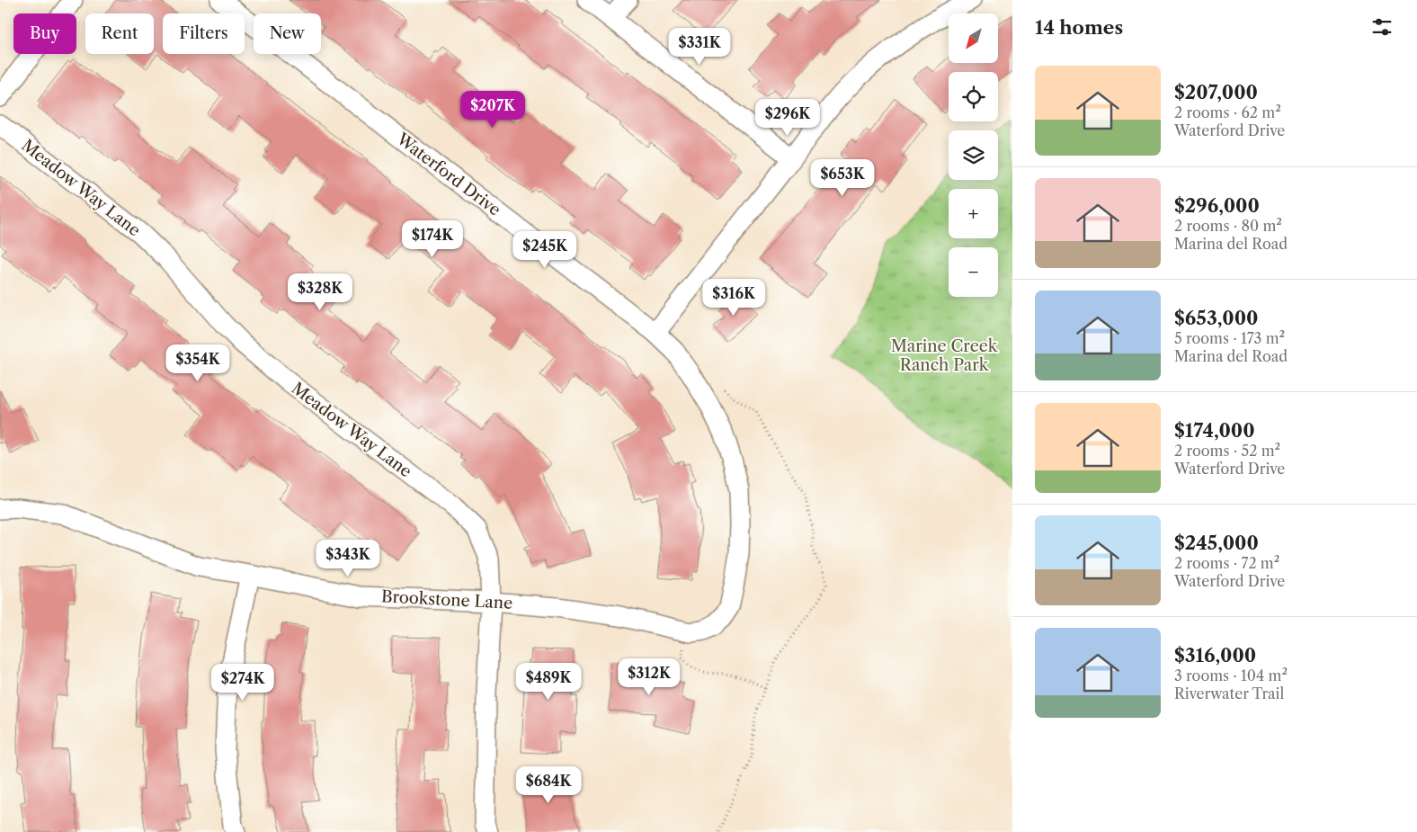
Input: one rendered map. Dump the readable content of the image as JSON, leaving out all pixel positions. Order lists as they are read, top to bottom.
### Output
{
  "streets": {
    "street": ["Waterford Drive", "Meadow Way Lane", "Brookstone Lane"]
  },
  "crossings": [
    ["Waterford Drive", "Brookstone Lane"],
    ["Meadow Way Lane", "Brookstone Lane"]
  ],
  "parks": ["Marine Creek Ranch Park"],
  "north": "bottom left",
  "page": {
    "heading": "14 homes",
    "map_buttons": ["+", "−"],
    "chip": [
      "Buy",
      "Rent",
      "Filters",
      "New"
    ],
    "price": [
      "$331K",
      "$207K",
      "$296K",
      "$653K",
      "$174K",
      "$245K",
      "$328K",
      "$316K",
      "$354K",
      "$343K",
      "$312K",
      "$489K",
      "$274K",
      "$684K"
    ],
    "list": [
      {
        "name": "$207,000",
        "note": "2 rooms · 62 m² · Waterford Drive"
      },
      {
        "name": "$296,000",
        "note": "2 rooms · 80 m² · Marina del Road"
      },
      {
        "name": "$653,000",
        "note": "5 rooms · 173 m² · Marina del Road"
      },
      {
        "name": "$174,000",
        "note": "2 rooms · 52 m² · Waterford Drive"
      },
      {
        "name": "$245,000",
        "note": "2 rooms · 72 m² · Waterford Drive"
      },
      {
        "name": "$316,000",
        "note": "3 rooms · 104 m² · Riverwater Trail"
      }
    ]
  }
}
